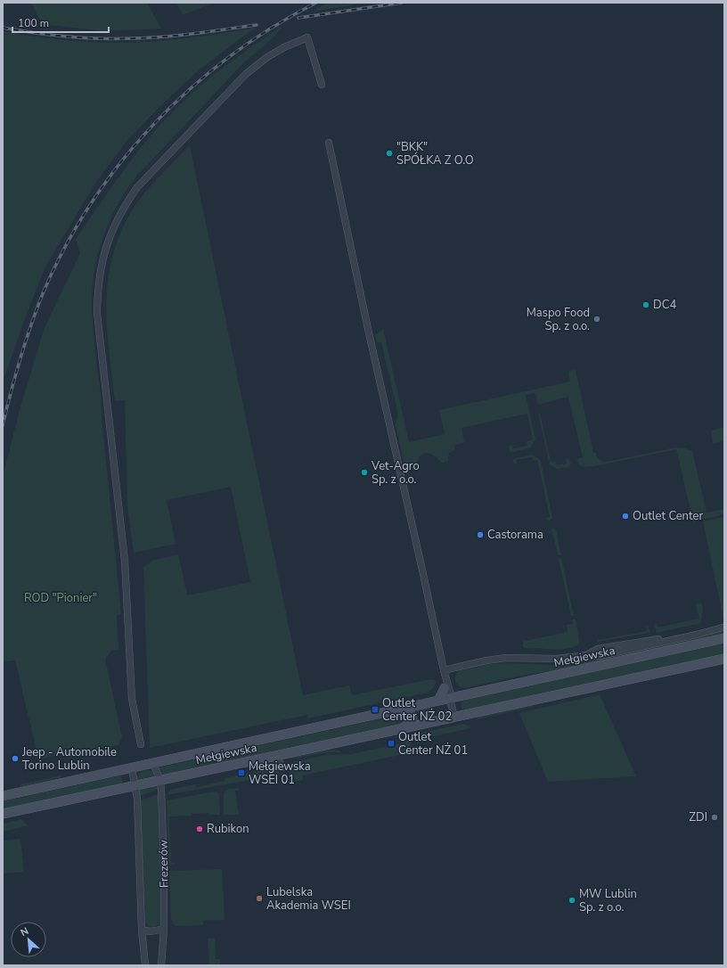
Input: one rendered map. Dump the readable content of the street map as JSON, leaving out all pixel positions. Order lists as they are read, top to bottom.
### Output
{
  "streets": {
    "main road": ["Mełgiewska"],
    "street": ["Frezerów"]
  },
  "crossings": [
    ["Mełgiewska", "Frezerów"]
  ],
  "parks": ["ROD \"Pionier\""],
  "places": {
    "other": [
      "\"BKK\" SPÓŁKA Z O.O",
      "DC4",
      "Maspo Food Sp. z o.o.",
      "Vet-Agro Sp. z o.o.",
      "Outlet Center",
      "Castorama",
      "Jeep - Automobile Torino Lublin",
      "ZDI",
      "Rubikon",
      "Lubelska Akademia WSEI",
      "MW Lublin Sp. z o.o."
    ],
    "transit": ["Outlet Center NŻ 02", "Outlet Center NŻ 01", "Mełgiewska WSEI 01"]
  },
  "scale_bar": "100 m",
  "north": "top left"
}
